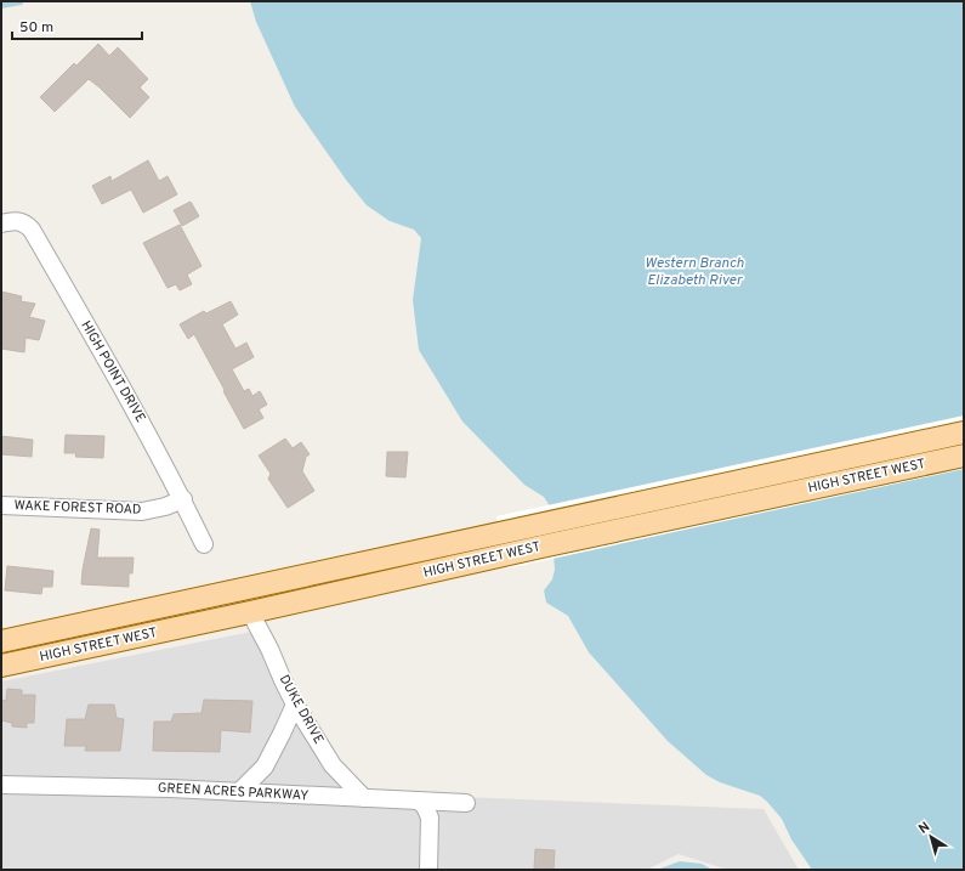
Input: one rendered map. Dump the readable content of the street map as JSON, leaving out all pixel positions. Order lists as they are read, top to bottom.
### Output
{
  "streets": {
    "main road": ["HIGH STREET WEST"],
    "street": [
      "HIGH POINT DRIVE",
      "WAKE FOREST ROAD",
      "DUKE DRIVE",
      "GREEN ACRES PARKWAY"
    ]
  },
  "crossings": [
    ["HIGH POINT DRIVE", "WAKE FOREST ROAD"],
    ["HIGH STREET WEST", "DUKE DRIVE"],
    ["DUKE DRIVE", "GREEN ACRES PARKWAY"]
  ],
  "water": ["Western Branch Elizabeth River"],
  "scale_bar": "50 m",
  "north": "top left"
}
